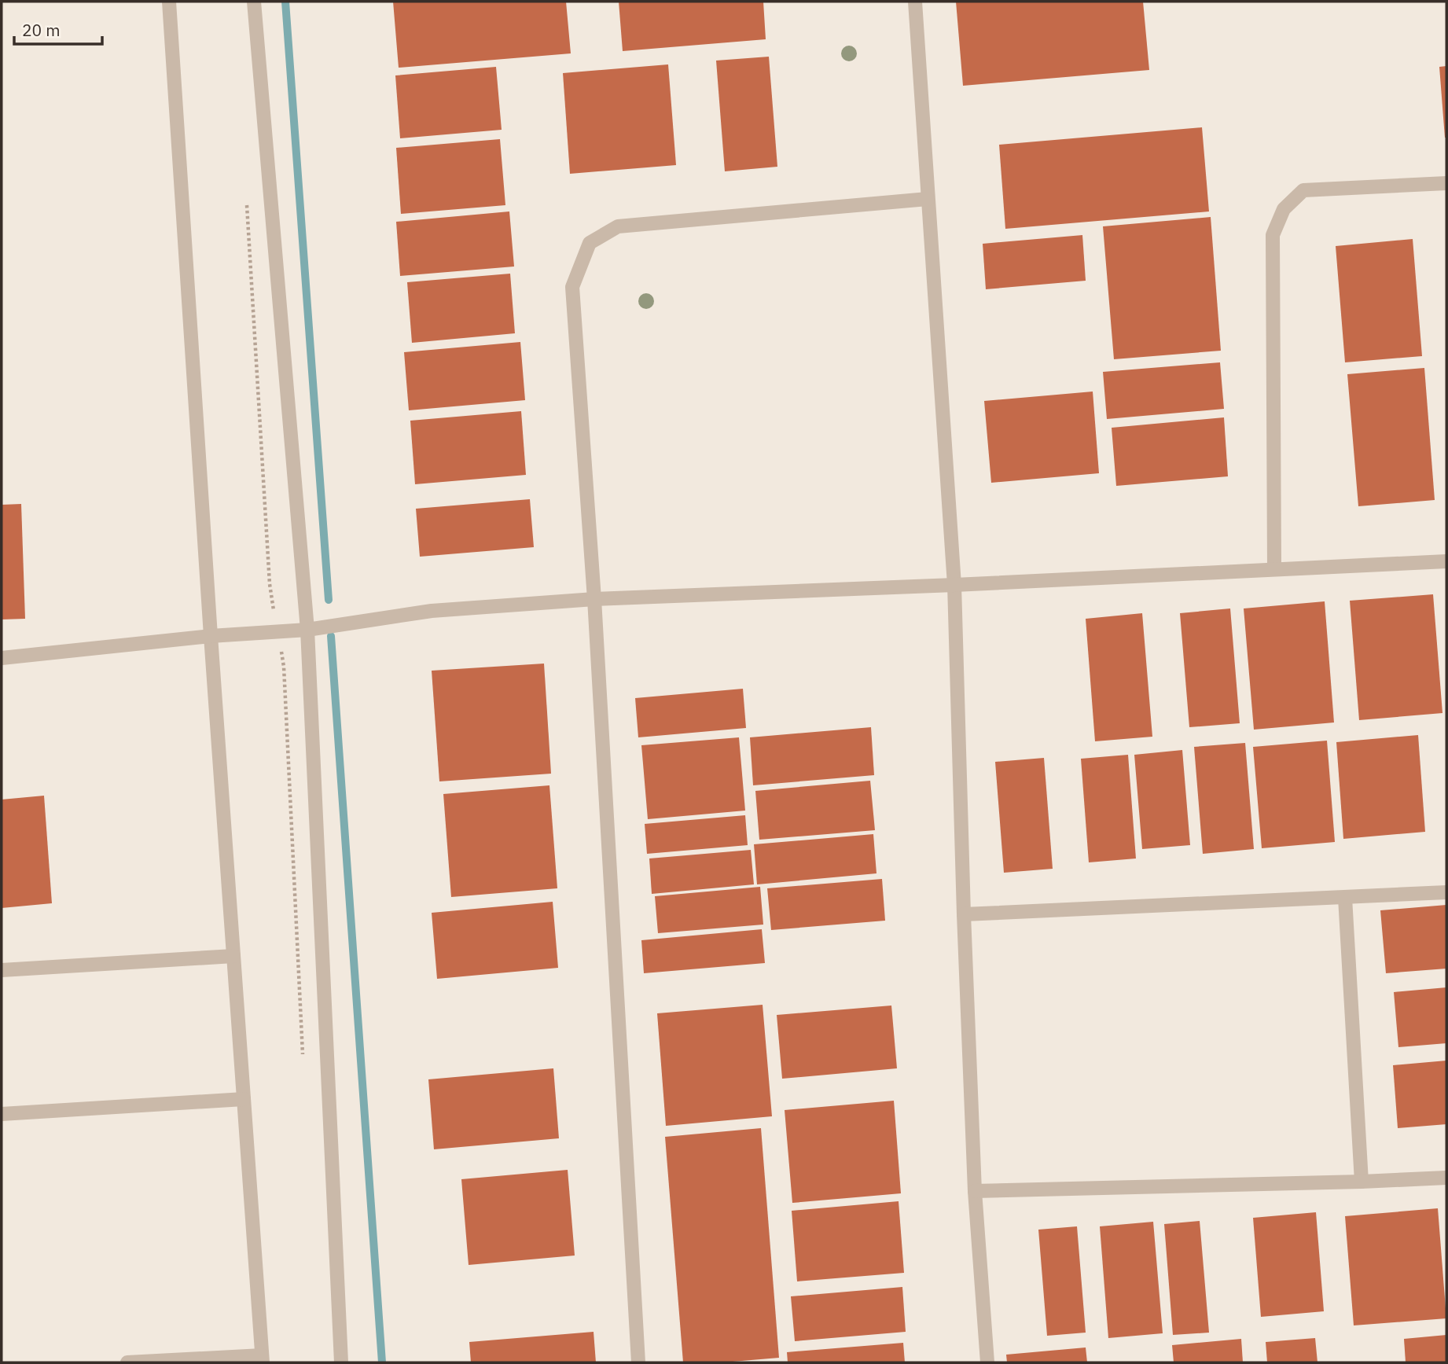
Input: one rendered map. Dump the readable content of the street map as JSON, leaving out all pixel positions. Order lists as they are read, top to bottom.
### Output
{
  "scale_bar": "20 m"
}
